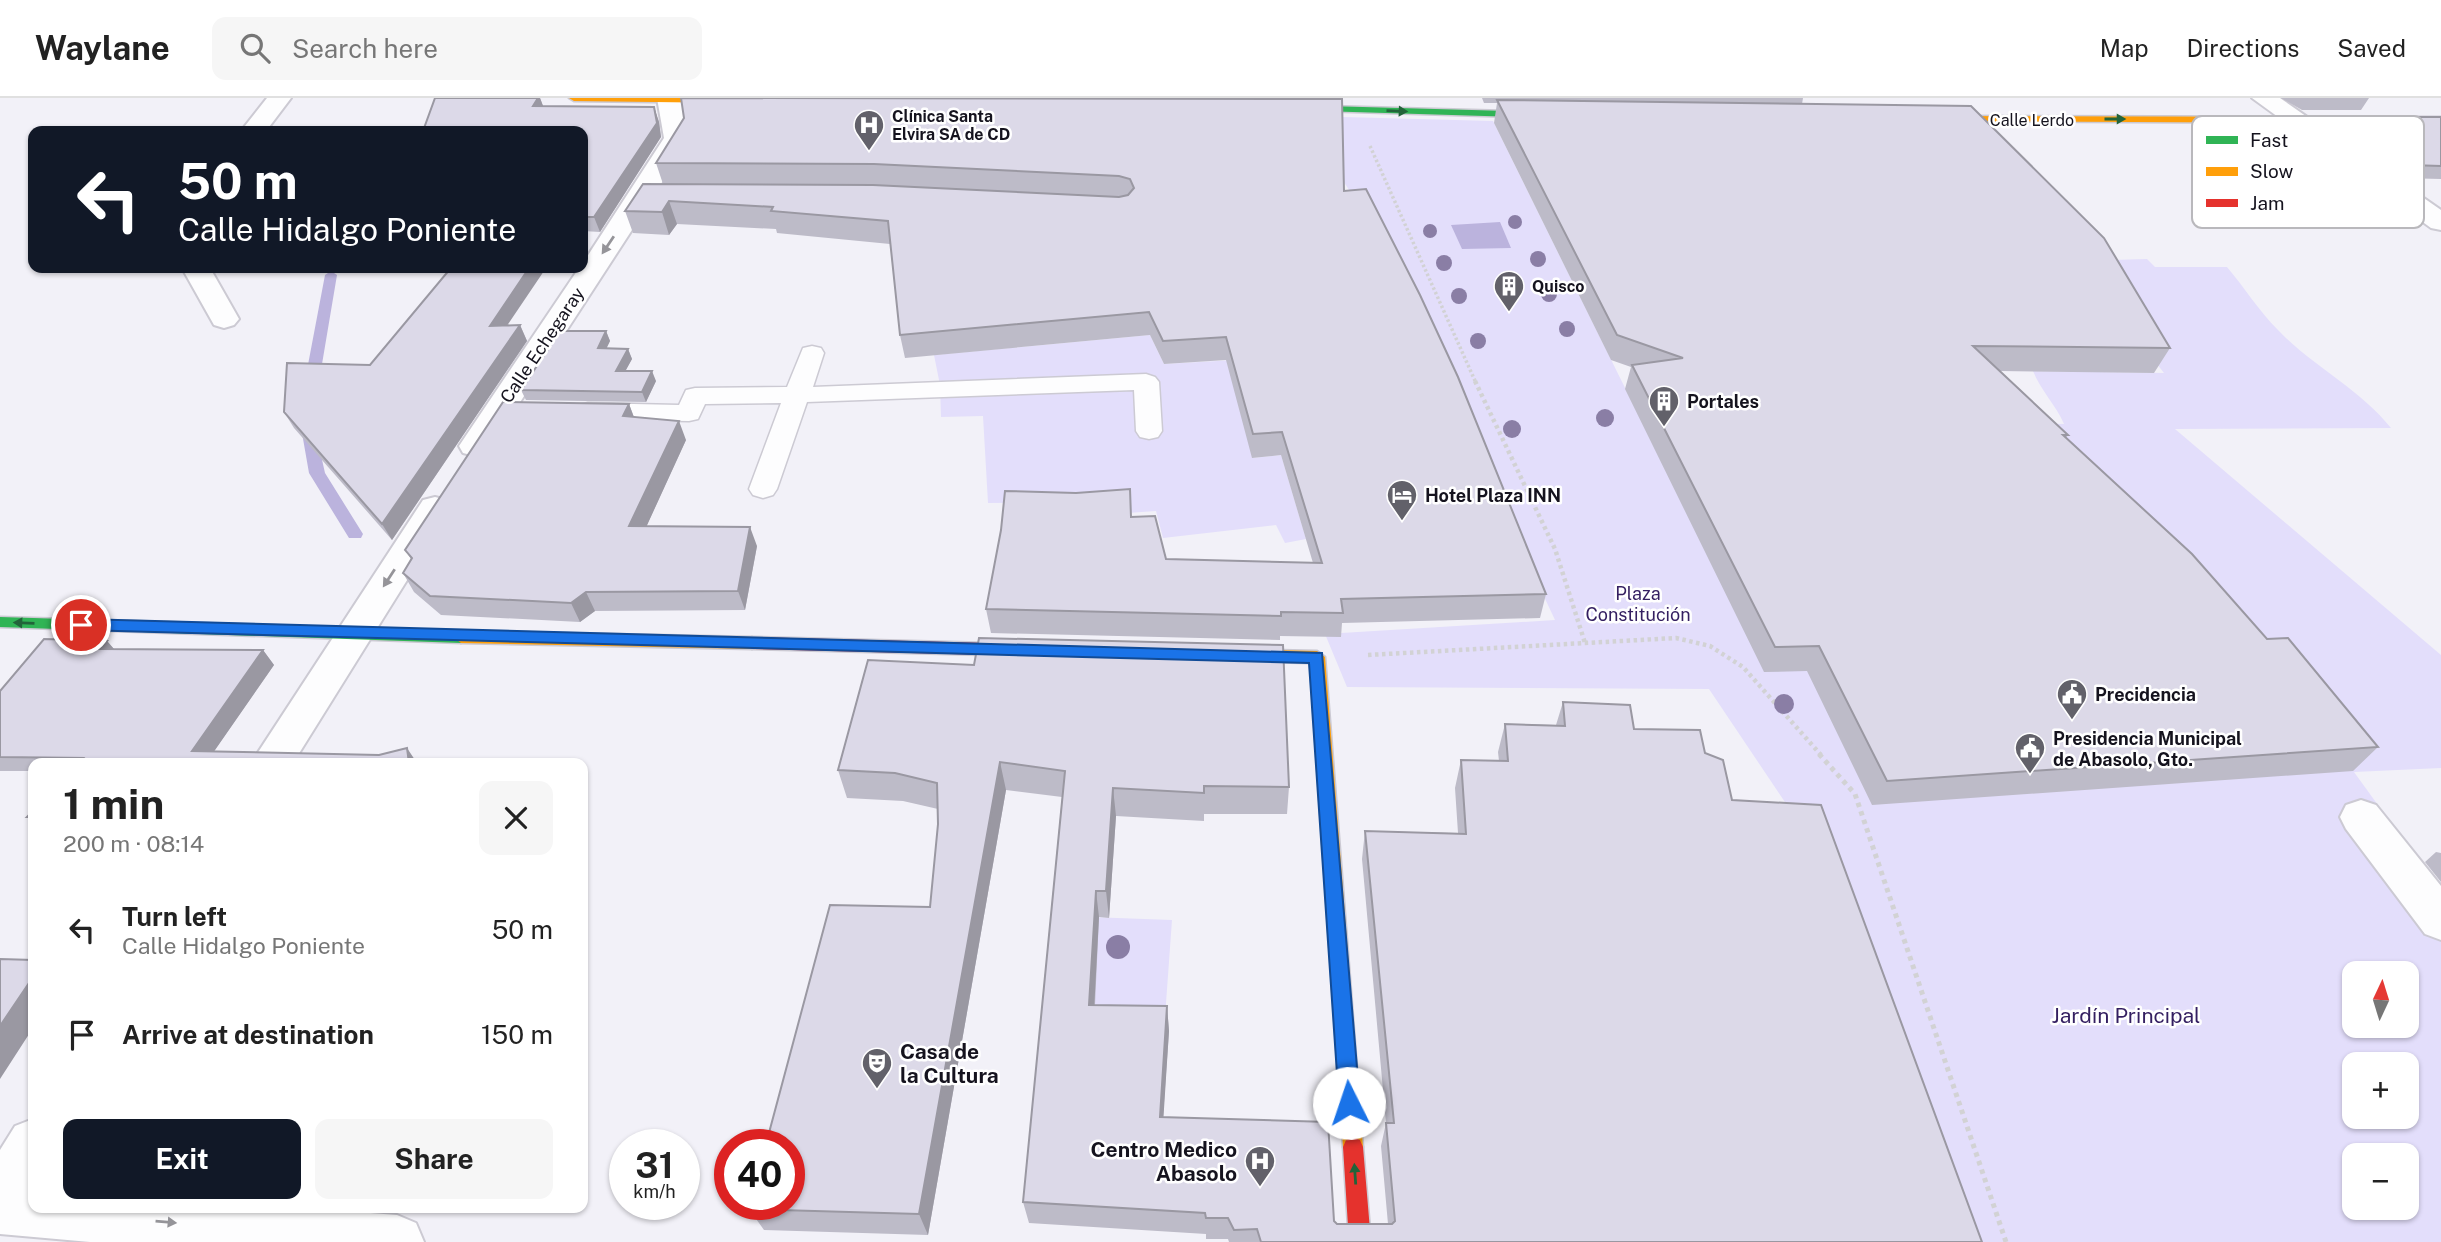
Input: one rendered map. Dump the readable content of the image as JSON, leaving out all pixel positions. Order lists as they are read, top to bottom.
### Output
{
  "streets": {
    "street": ["Calle Lerdo", "Calle Echegaray"]
  },
  "one_way": ["Calle Lerdo", "Calle Echegaray"],
  "parks": ["Plaza Constitución", "Jardín Principal"],
  "places": {
    "hospital": ["Clínica Santa Elvira SA de CD", "Centro Medico Abasolo"],
    "building": ["Quisco", "Portales"],
    "hotel": ["Hotel Plaza INN"],
    "public building": ["Precidencia", "Presidencia Municipal de Abasolo, Gto."],
    "theatre": ["Casa de la Cultura"]
  },
  "legend": ["Fast", "Slow", "Jam"],
  "north": "top",
  "page": {
    "header": "Waylane",
    "search": "Search here",
    "nav": ["Map", "Directions", "Saved"],
    "turn": ["50 m", "Calle Hidalgo Poniente"],
    "heading": ["1 min", "200 m · 08:14"],
    "list": [
      {
        "name": "Turn left",
        "note": "Calle Hidalgo Poniente",
        "value": "50 m"
      },
      {
        "name": "Arrive at destination",
        "value": "150 m"
      }
    ],
    "map_buttons": ["+", "−"],
    "buttons": ["Exit", "Share"],
    "speed": "31 km/h",
    "limit": "40"
  }
}
